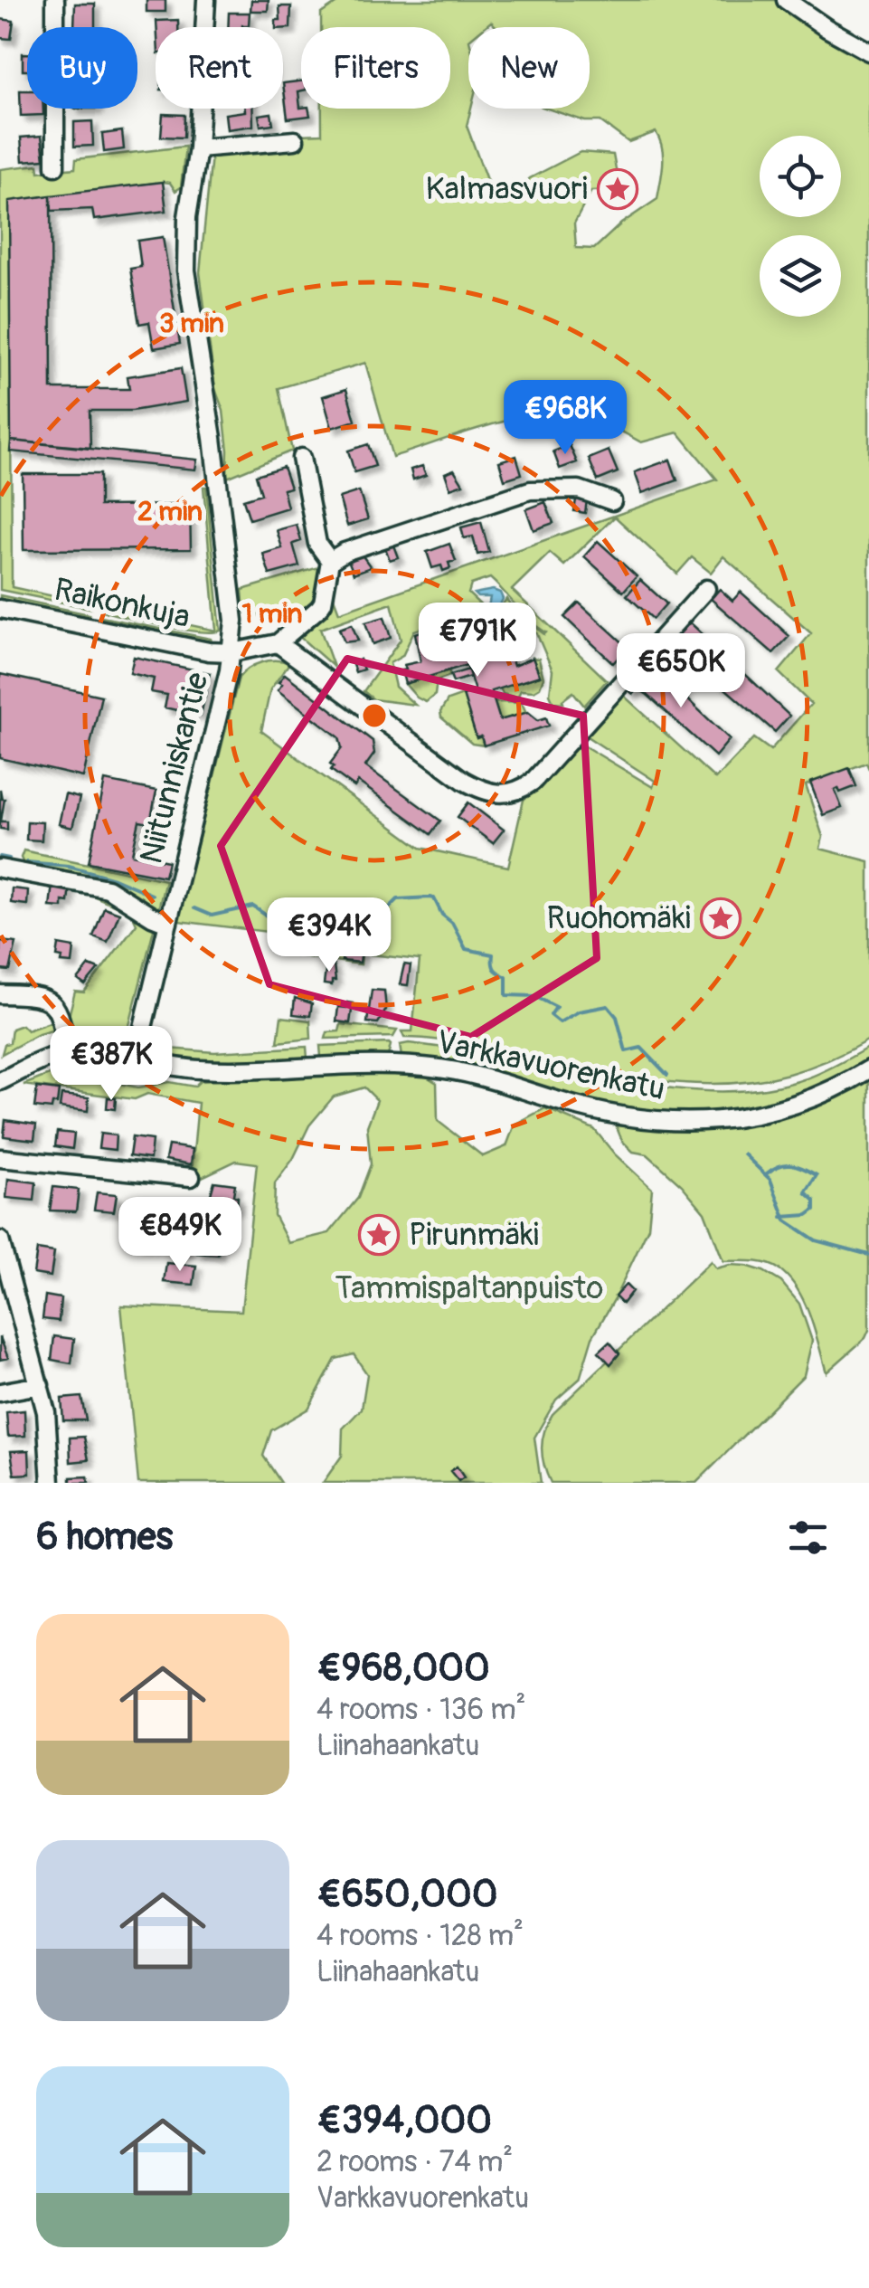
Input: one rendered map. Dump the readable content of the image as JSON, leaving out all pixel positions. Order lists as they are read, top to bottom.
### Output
{
  "streets": {
    "street": ["Raikonkuja", "Niitunniskantie", "Varkkavuorenkatu"]
  },
  "crossings": [
    ["Raikonkuja", "Niitunniskantie"],
    ["Niitunniskantie", "Varkkavuorenkatu"]
  ],
  "parks": ["Tammispaltanpuisto"],
  "places": {
    "place": ["Kalmasvuori", "Ruohomäki", "Pirunmäki"]
  },
  "page": {
    "chip": [
      "Buy",
      "Rent",
      "Filters",
      "New"
    ],
    "price": [
      "€968K",
      "€791K",
      "€650K",
      "€394K",
      "€387K",
      "€849K"
    ],
    "heading": "6 homes",
    "list": [
      {
        "name": "€968,000",
        "note": "4 rooms · 136 m² · Liinahaankatu"
      },
      {
        "name": "€650,000",
        "note": "4 rooms · 128 m² · Liinahaankatu"
      },
      {
        "name": "€394,000",
        "note": "2 rooms · 74 m² · Varkkavuorenkatu"
      }
    ]
  },
  "rings": ["3 min", "2 min", "1 min"]
}
